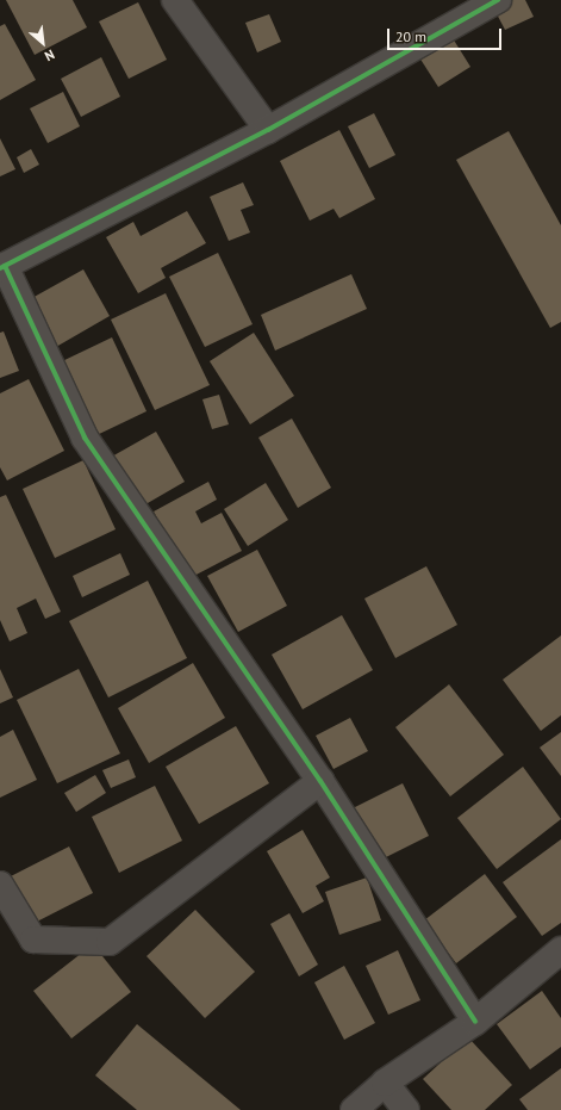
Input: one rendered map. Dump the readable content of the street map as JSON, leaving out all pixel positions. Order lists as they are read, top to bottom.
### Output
{
  "scale_bar": "20 m",
  "north": "bottom right"
}
